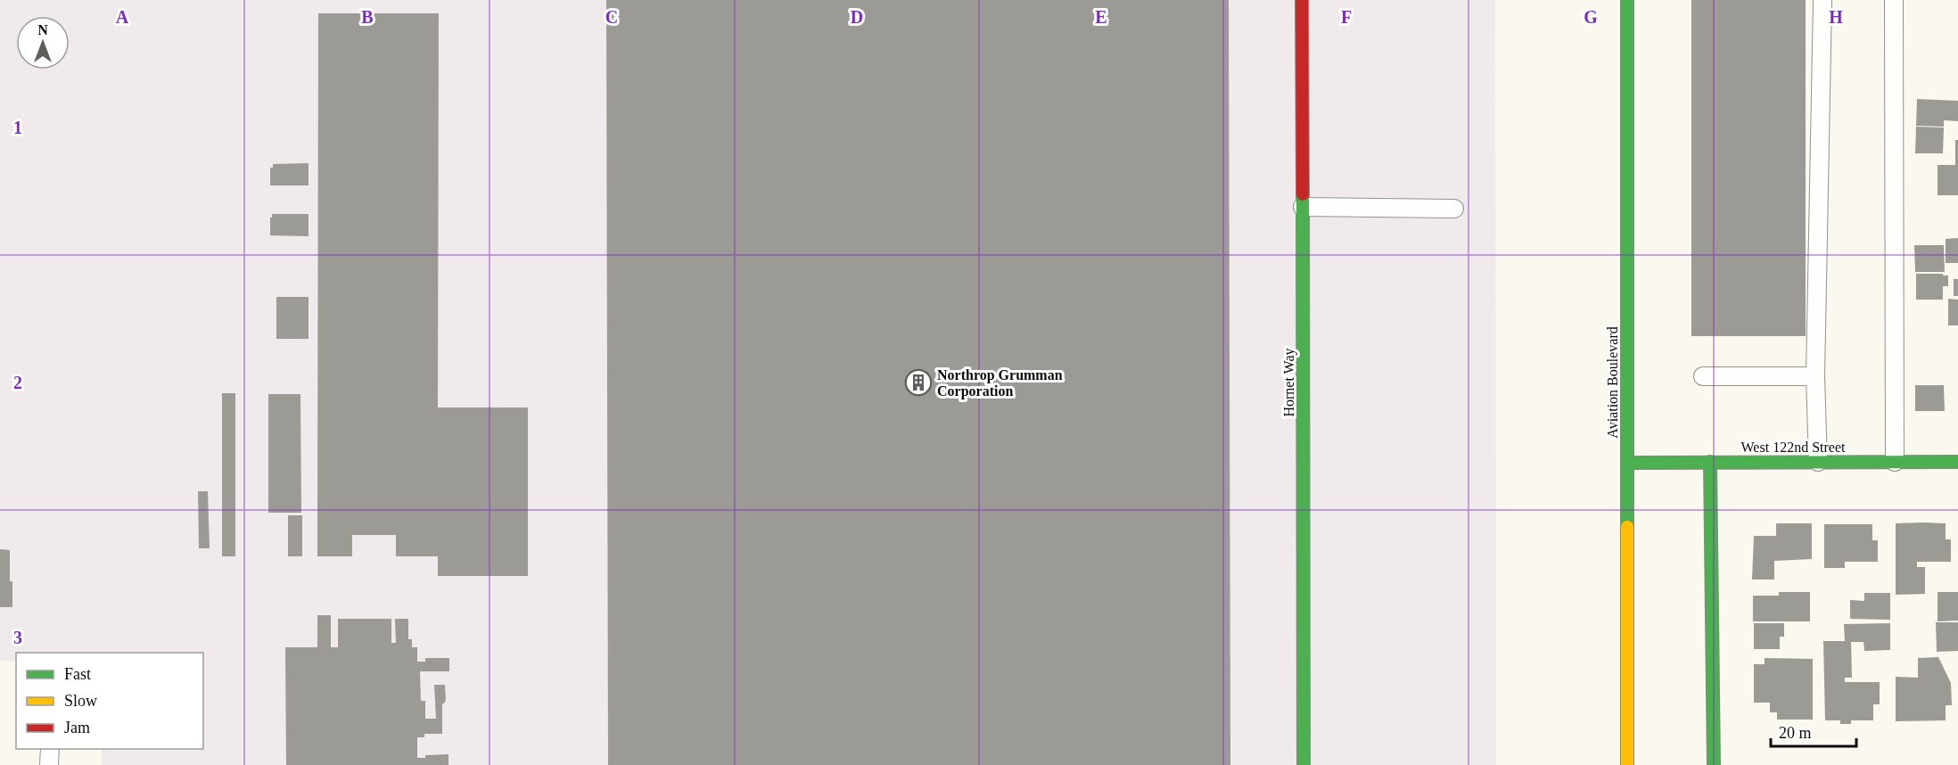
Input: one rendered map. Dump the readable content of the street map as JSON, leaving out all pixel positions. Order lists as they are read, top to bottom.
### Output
{
  "streets": {
    "street": ["Hornet Way", "Aviation Boulevard", "West 122nd Street"]
  },
  "crossings": [
    ["Aviation Boulevard", "West 122nd Street"]
  ],
  "places": {
    "building": ["Northrop Grumman Corporation"]
  },
  "legend": ["Fast", "Slow", "Jam"],
  "scale_bar": "20 m",
  "north": "top",
  "grid": {
    "columns": [
      "A",
      "B",
      "C",
      "D",
      "E",
      "F",
      "G",
      "H"
    ],
    "rows": ["1", "2", "3"]
  }
}
